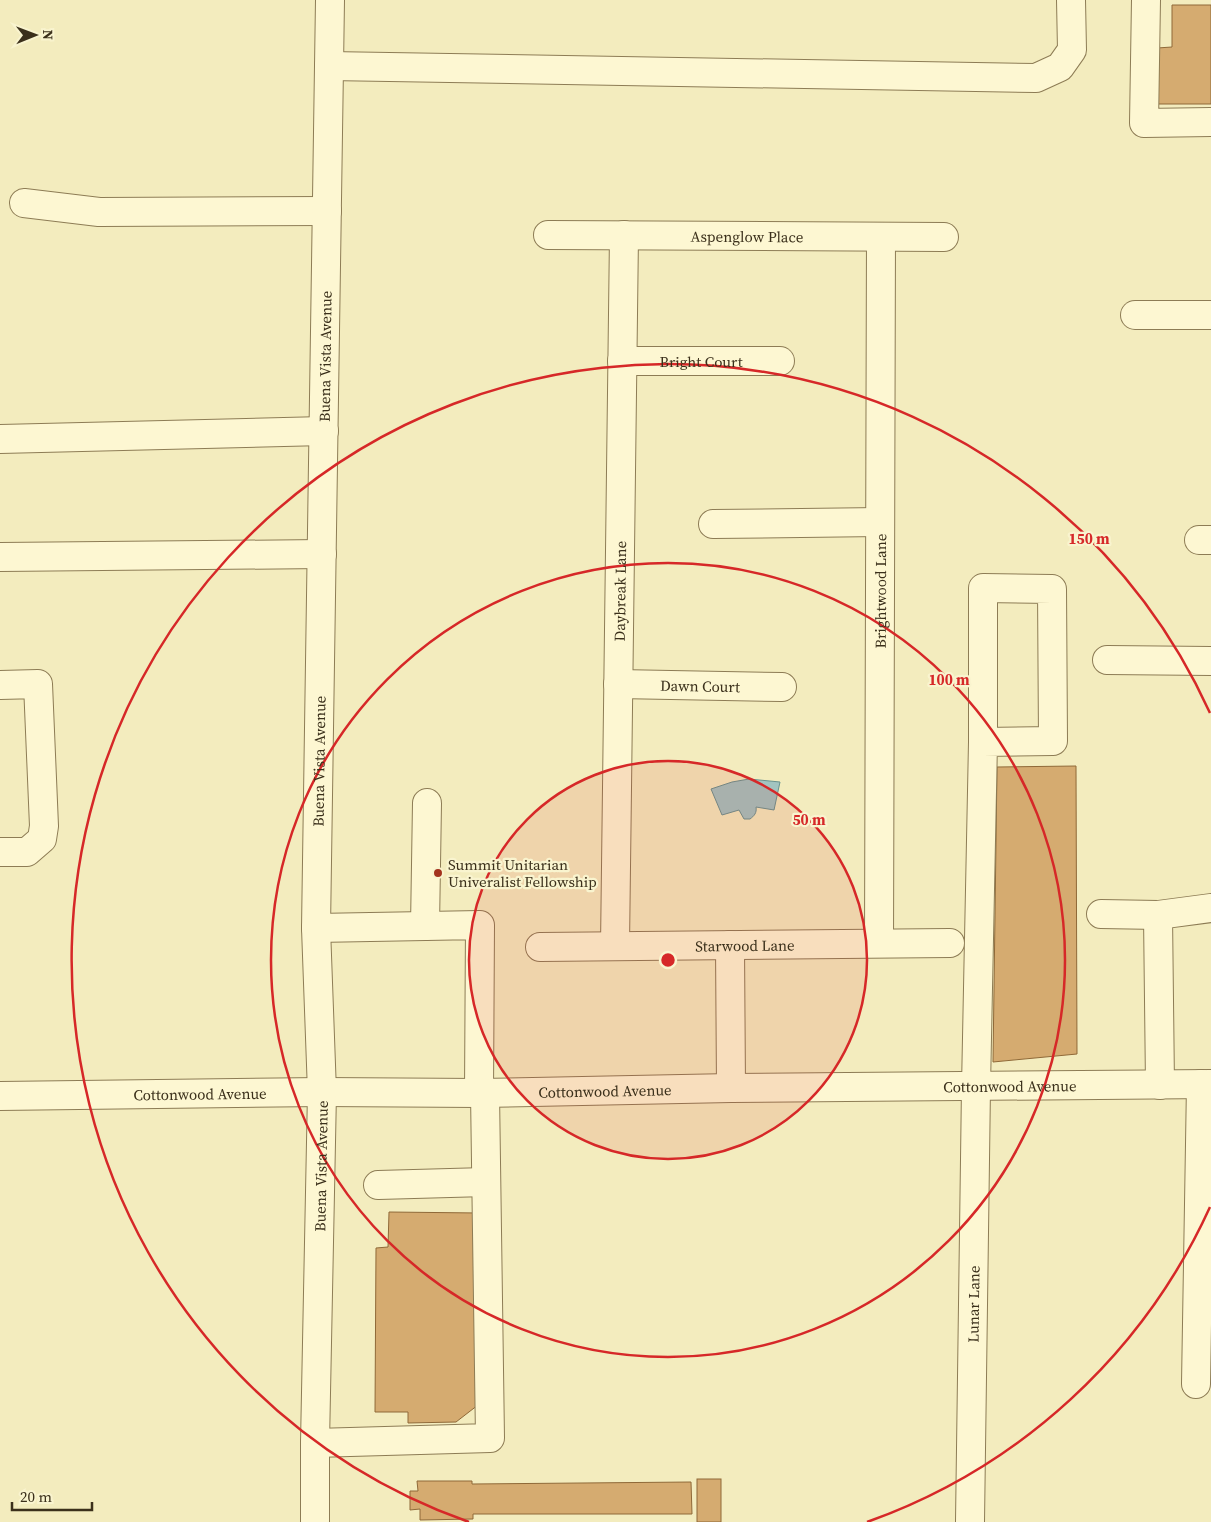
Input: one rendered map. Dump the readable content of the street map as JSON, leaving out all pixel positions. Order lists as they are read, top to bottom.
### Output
{
  "streets": {
    "street": [
      "Aspenglow Place",
      "Buena Vista Avenue",
      "Bright Court",
      "Brightwood Lane",
      "Daybreak Lane",
      "Dawn Court",
      "Starwood Lane",
      "Cottonwood Avenue",
      "Lunar Lane"
    ]
  },
  "crossings": [
    ["Aspenglow Place", "Brightwood Lane"],
    ["Aspenglow Place", "Daybreak Lane"],
    ["Buena Vista Avenue", "Cottonwood Avenue"],
    ["Bright Court", "Daybreak Lane"],
    ["Brightwood Lane", "Starwood Lane"],
    ["Daybreak Lane", "Dawn Court"],
    ["Daybreak Lane", "Starwood Lane"],
    ["Cottonwood Avenue", "Lunar Lane"]
  ],
  "places": ["Summit Unitarian Univeralist Fellowship"],
  "scale_bar": "20 m",
  "north": "right",
  "rings": ["150 m", "100 m", "50 m"]
}
